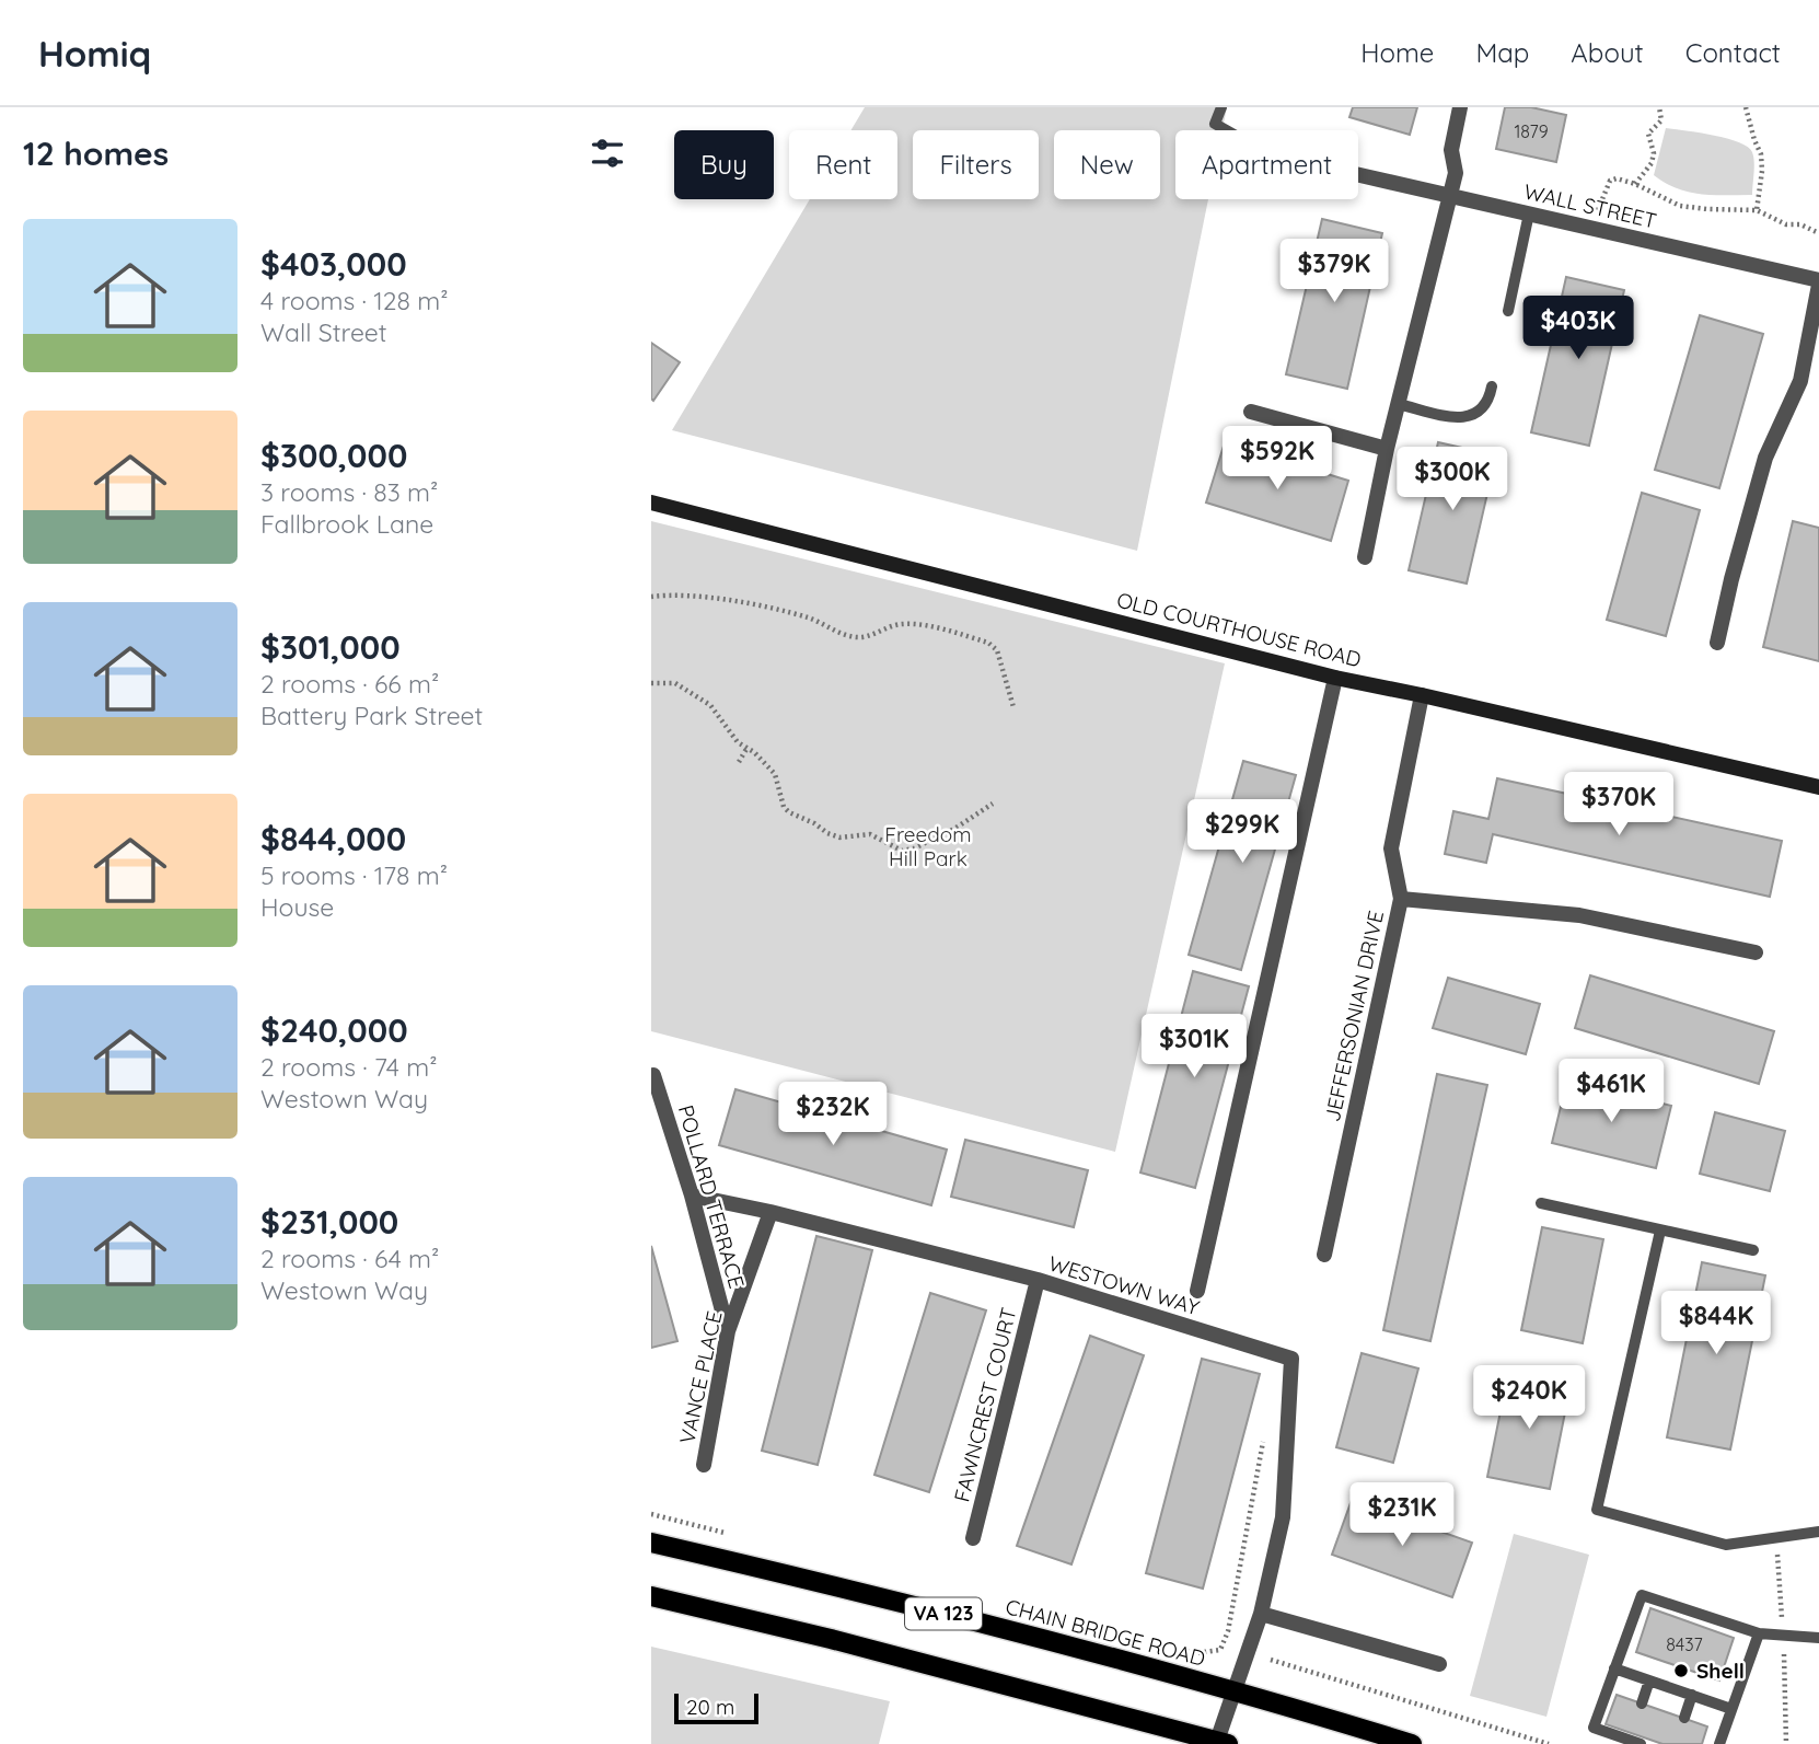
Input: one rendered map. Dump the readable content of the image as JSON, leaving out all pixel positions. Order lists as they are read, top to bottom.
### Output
{
  "streets": {
    "main road": ["VA 123", "CHAIN BRIDGE ROAD"],
    "street": [
      "WALL STREET",
      "OLD COURTHOUSE ROAD",
      "JEFFERSONIAN DRIVE",
      "POLLARD TERRACE",
      "WESTOWN WAY",
      "VANCE PLACE",
      "FAWNCREST COURT"
    ]
  },
  "crossings": [
    ["OLD COURTHOUSE ROAD", "JEFFERSONIAN DRIVE"],
    ["POLLARD TERRACE", "WESTOWN WAY"],
    ["POLLARD TERRACE", "VANCE PLACE"],
    ["WESTOWN WAY", "VANCE PLACE"],
    ["WESTOWN WAY", "FAWNCREST COURT"],
    ["WESTOWN WAY", "VA 123"],
    ["WESTOWN WAY", "CHAIN BRIDGE ROAD"]
  ],
  "parks": ["Freedom Hill Park"],
  "places": ["Shell"],
  "house_numbers": ["1879", "8437"],
  "scale_bar": "20 m",
  "page": {
    "header": "Homiq",
    "nav": [
      "Home",
      "Map",
      "About",
      "Contact"
    ],
    "heading": "12 homes",
    "chip": [
      "Buy",
      "Rent",
      "Filters",
      "New",
      "Apartment"
    ],
    "list": [
      {
        "name": "$403,000",
        "note": "4 rooms · 128 m² · Wall Street"
      },
      {
        "name": "$300,000",
        "note": "3 rooms · 83 m² · Fallbrook Lane"
      },
      {
        "name": "$301,000",
        "note": "2 rooms · 66 m² · Battery Park Street"
      },
      {
        "name": "$844,000",
        "note": "5 rooms · 178 m² · House"
      },
      {
        "name": "$240,000",
        "note": "2 rooms · 74 m² · Westown Way"
      },
      {
        "name": "$231,000",
        "note": "2 rooms · 64 m² · Westown Way"
      }
    ],
    "price": [
      "$379K",
      "$403K",
      "$592K",
      "$300K",
      "$370K",
      "$299K",
      "$301K",
      "$461K",
      "$232K",
      "$844K",
      "$240K",
      "$231K"
    ],
    "scale": "20 m"
  }
}
